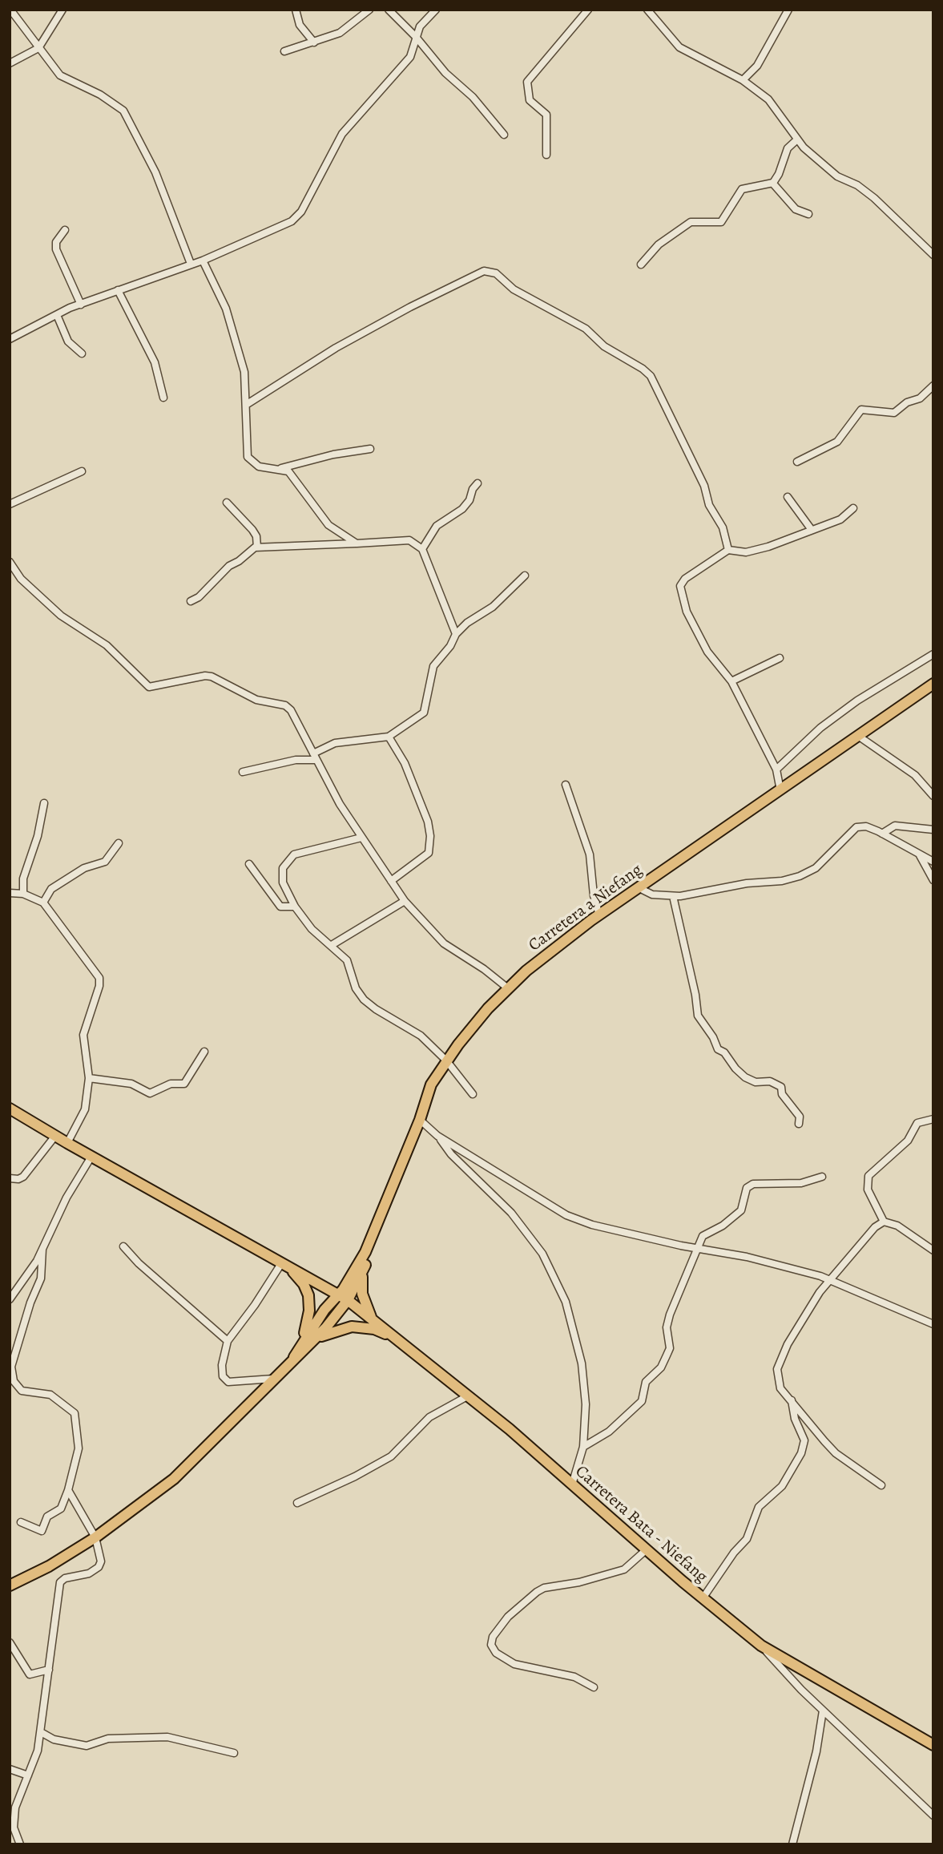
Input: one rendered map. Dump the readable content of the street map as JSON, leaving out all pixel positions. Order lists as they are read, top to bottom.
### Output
{
  "streets": {
    "main road": ["Carretera a Niefang", "Carretera Bata - Niefang"]
  },
  "crossings": [
    ["Carretera a Niefang", "Carretera Bata - Niefang"]
  ]
}
